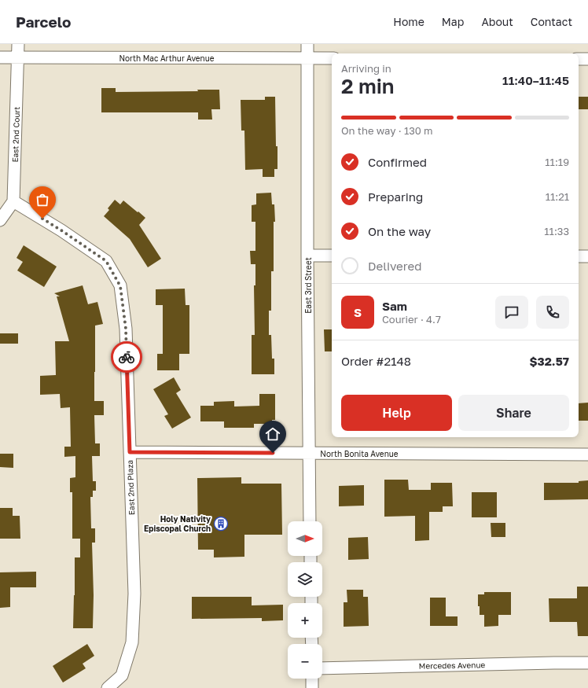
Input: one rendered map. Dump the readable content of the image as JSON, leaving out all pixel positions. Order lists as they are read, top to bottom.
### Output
{
  "streets": {
    "street": [
      "North Mac Arthur Avenue",
      "East 2nd Court",
      "East 3rd Street",
      "North Bonita Avenue",
      "East 2nd Plaza",
      "Mercedes Avenue"
    ]
  },
  "crossings": [
    ["North Mac Arthur Avenue", "East 2nd Court"],
    ["North Mac Arthur Avenue", "East 3rd Street"],
    ["East 2nd Court", "East 2nd Plaza"],
    ["East 3rd Street", "North Bonita Avenue"],
    ["North Bonita Avenue", "East 2nd Plaza"]
  ],
  "places": {
    "building": ["Holy Nativity Episcopal Church"]
  },
  "north": "right",
  "page": {
    "header": "Parcelo",
    "nav": [
      "Home",
      "Map",
      "About",
      "Contact"
    ],
    "heading": ["2 min", "Arriving in", "11:40–11:45"],
    "panel": [
      "Sam",
      "Courier · 4.7",
      "Order #2148",
      "$32.57"
    ],
    "bar": "On the way · 130 m",
    "list": [
      ["Confirmed", "11:19"],
      ["Preparing", "11:21"],
      ["On the way", "11:33"],
      "Delivered"
    ],
    "round": "S",
    "buttons": ["Help", "Share"],
    "map_buttons": ["+", "−"]
  }
}
